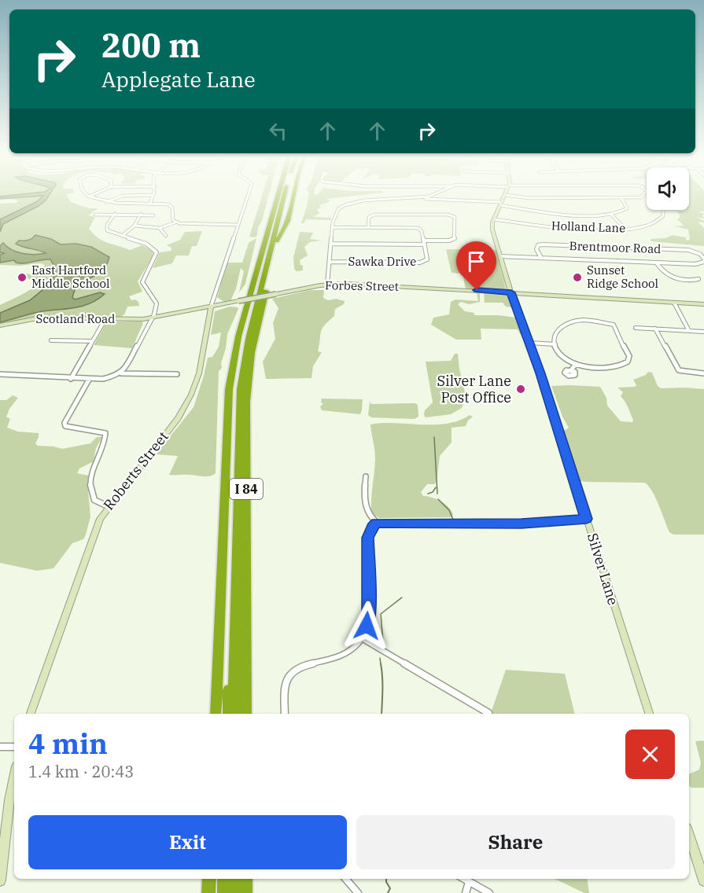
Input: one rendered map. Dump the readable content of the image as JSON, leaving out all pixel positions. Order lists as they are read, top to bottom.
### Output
{
  "streets": {
    "highway": ["I 84"],
    "main road": [
      "Forbes Street",
      "Scotland Road",
      "Roberts Street",
      "Silver Lane"
    ],
    "street": ["Holland Lane", "Brentmoor Road", "Sawka Drive"]
  },
  "crossings": [
    ["Holland Lane", "Silver Lane"],
    ["Brentmoor Road", "Silver Lane"],
    ["Forbes Street", "Scotland Road"],
    ["Forbes Street", "Roberts Street"],
    ["Forbes Street", "Silver Lane"]
  ],
  "places": ["East Hartford Middle School", "Sunset Ridge School", "Silver Lane Post Office"],
  "page": {
    "turn": ["200 m", "Applegate Lane"],
    "heading": ["4 min", "1.4 km · 20:43"],
    "buttons": ["Exit", "Share"]
  }
}
